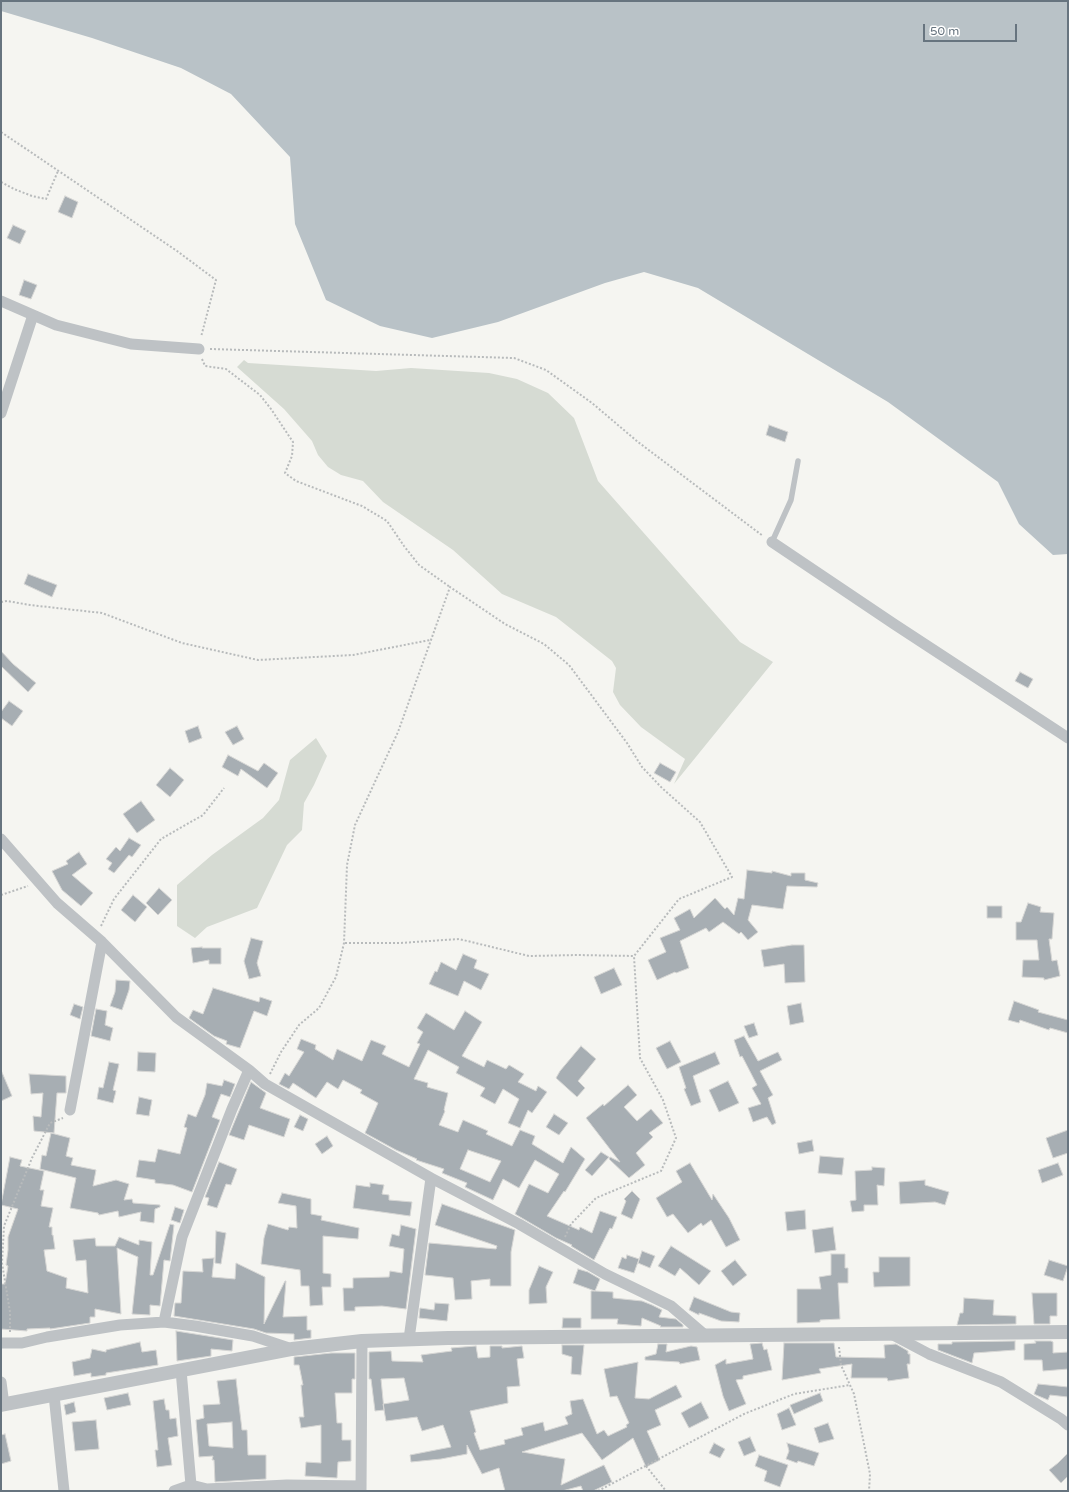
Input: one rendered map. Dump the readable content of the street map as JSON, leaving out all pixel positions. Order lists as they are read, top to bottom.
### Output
{
  "scale_bar": "50 m"
}
